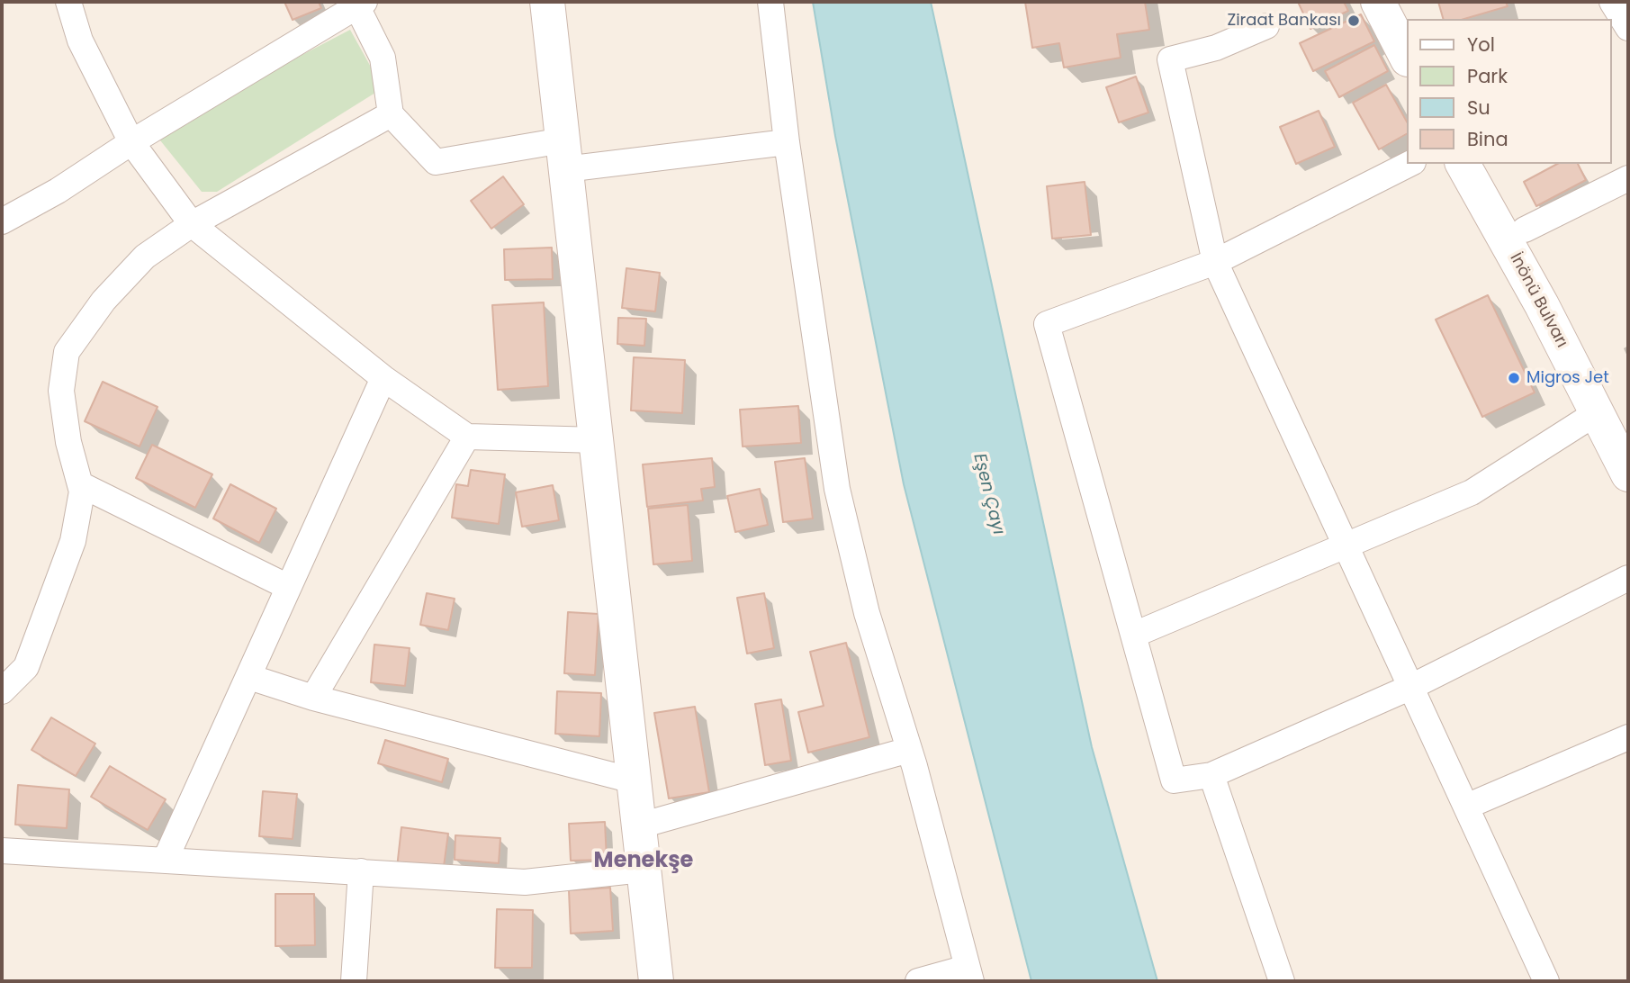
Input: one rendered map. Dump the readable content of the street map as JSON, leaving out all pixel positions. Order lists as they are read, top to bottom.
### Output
{
  "streets": {
    "street": ["İnönü Bulvarı"]
  },
  "districts": ["Menekşe"],
  "water": ["Eşen Çayı"],
  "places": ["Ziraat Bankası", "Migros Jet"],
  "legend": [
    "Yol",
    "Park",
    "Su",
    "Bina"
  ]
}
